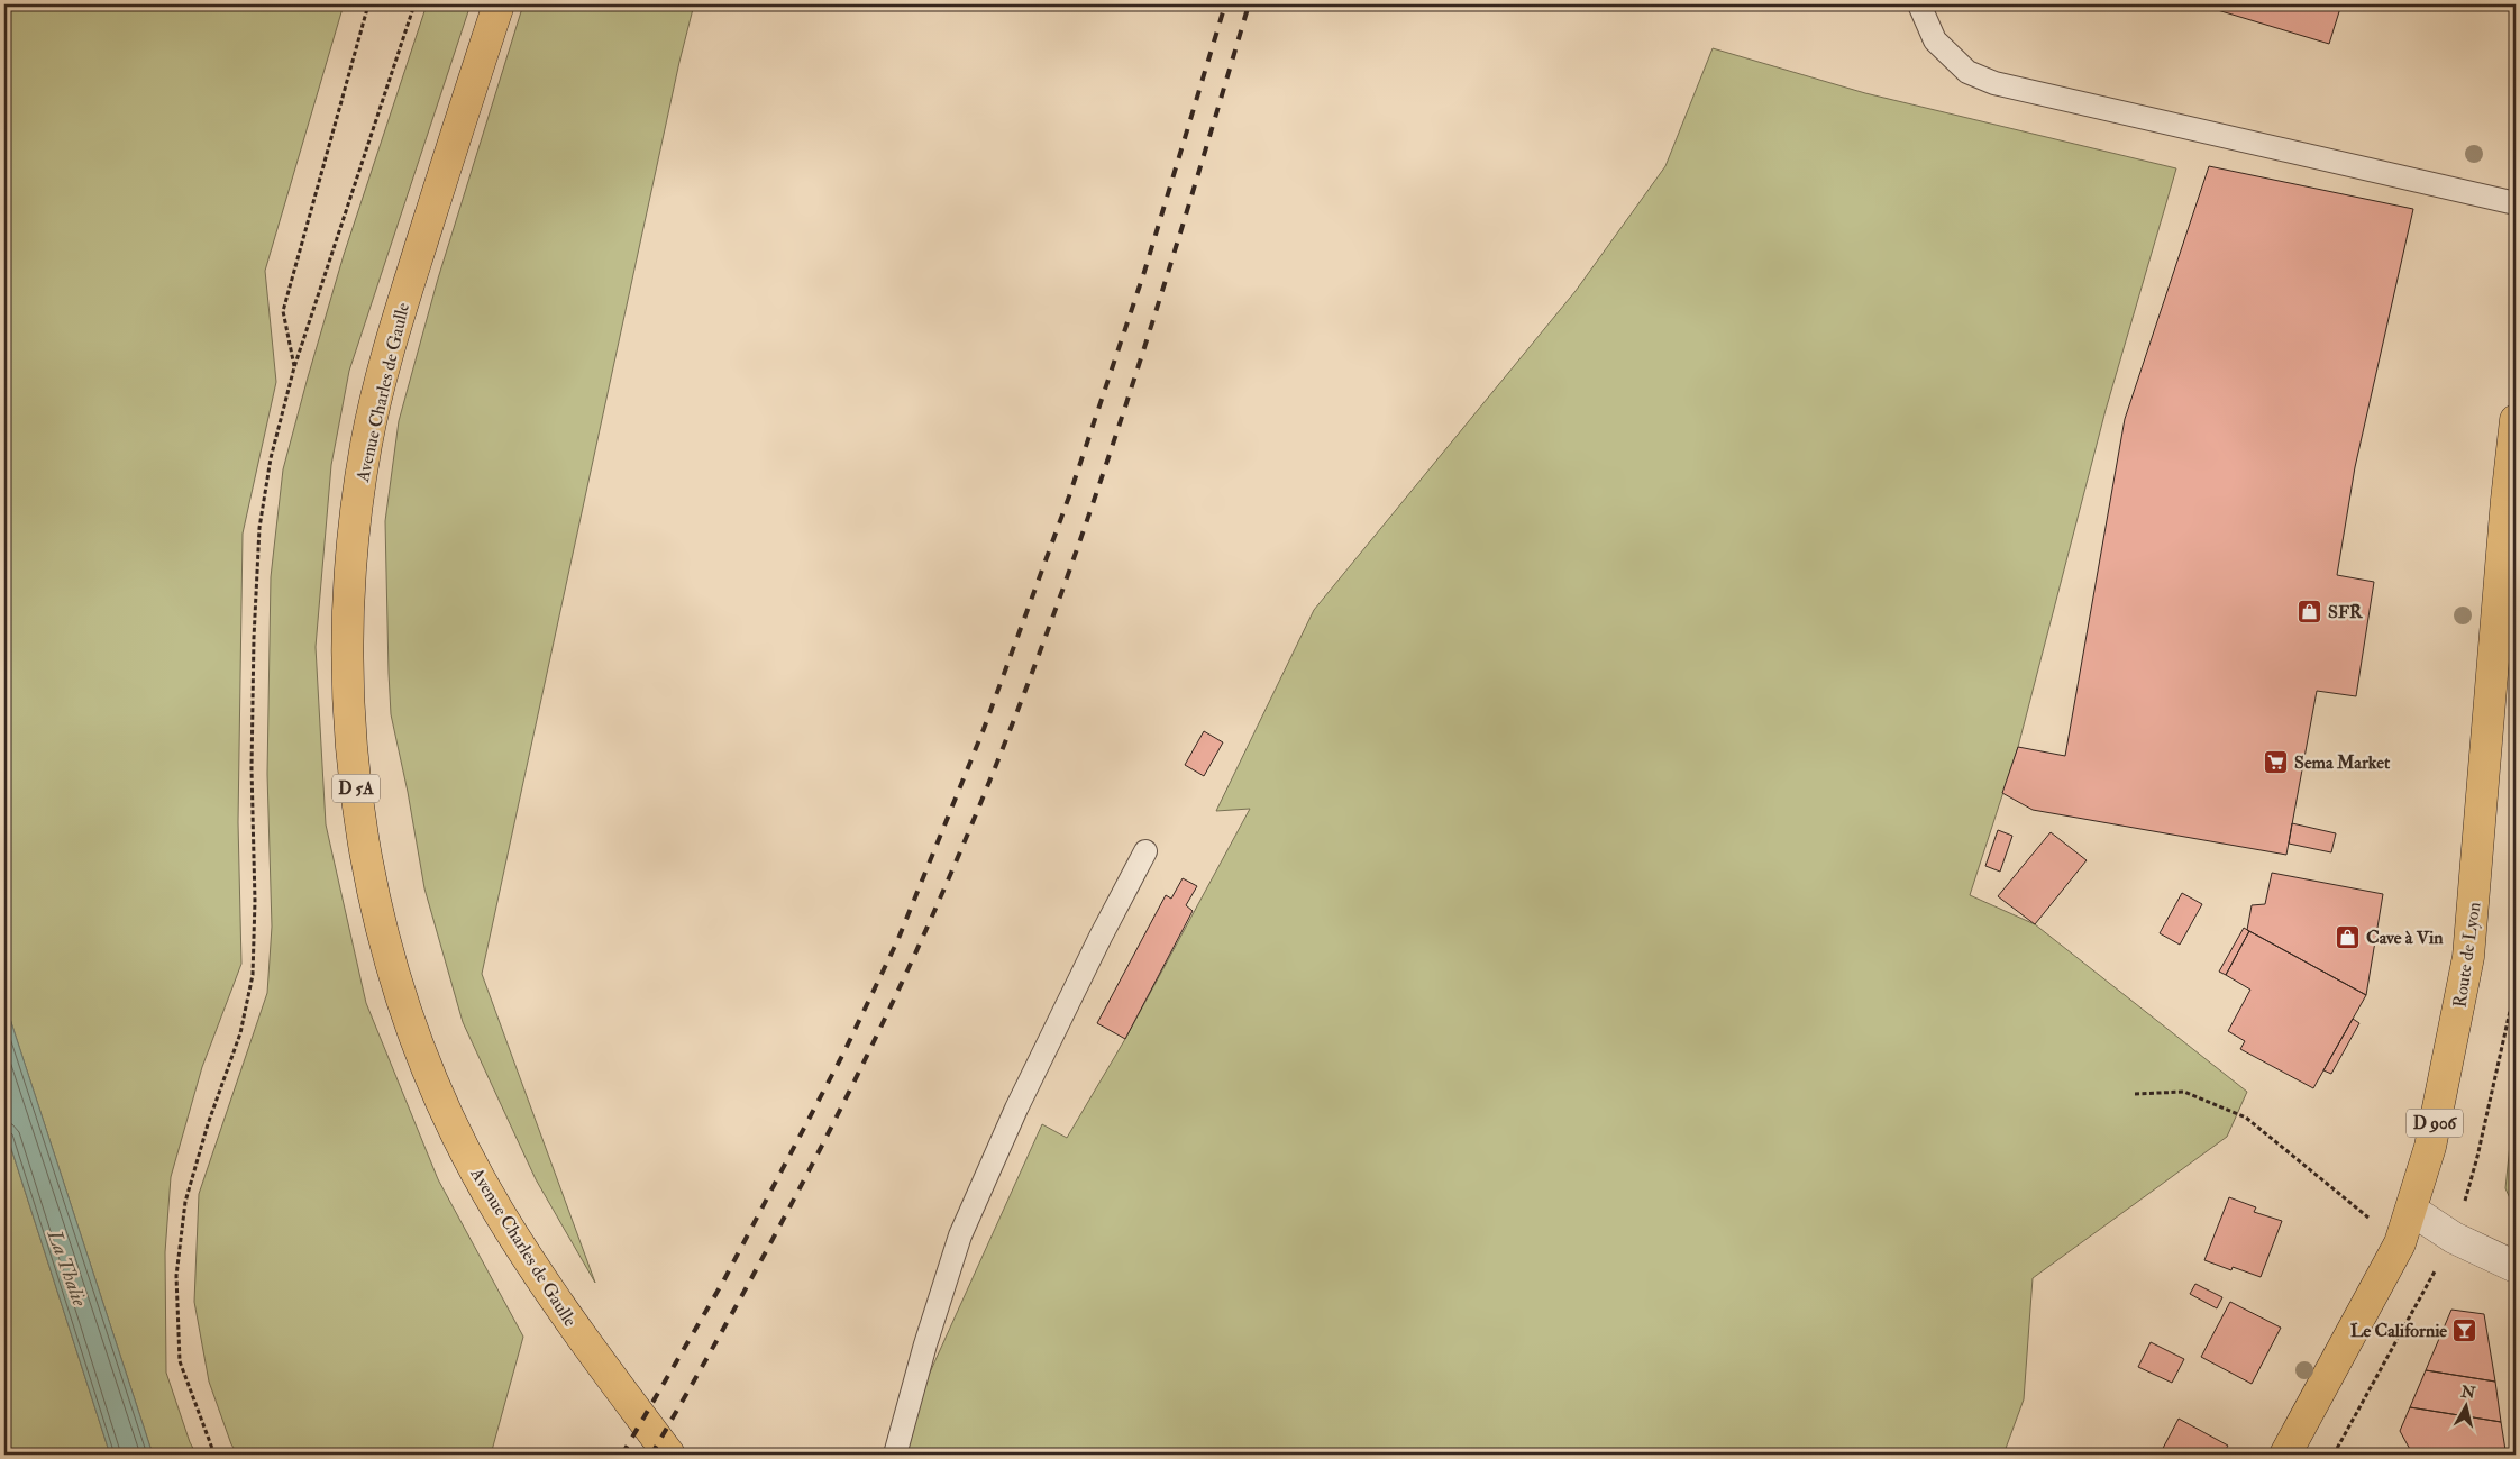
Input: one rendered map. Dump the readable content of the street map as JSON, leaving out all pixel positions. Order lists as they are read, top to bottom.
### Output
{
  "streets": {
    "main road": [
      "Avenue Charles de Gaulle",
      "D 5A",
      "Route de Lyon",
      "D 906"
    ]
  },
  "water": ["La Thalie"],
  "places": {
    "shop": ["SFR", "Cave à Vin"],
    "supermarket": ["Sema Market"],
    "bar": ["Le Californie"]
  },
  "north": "top"
}
